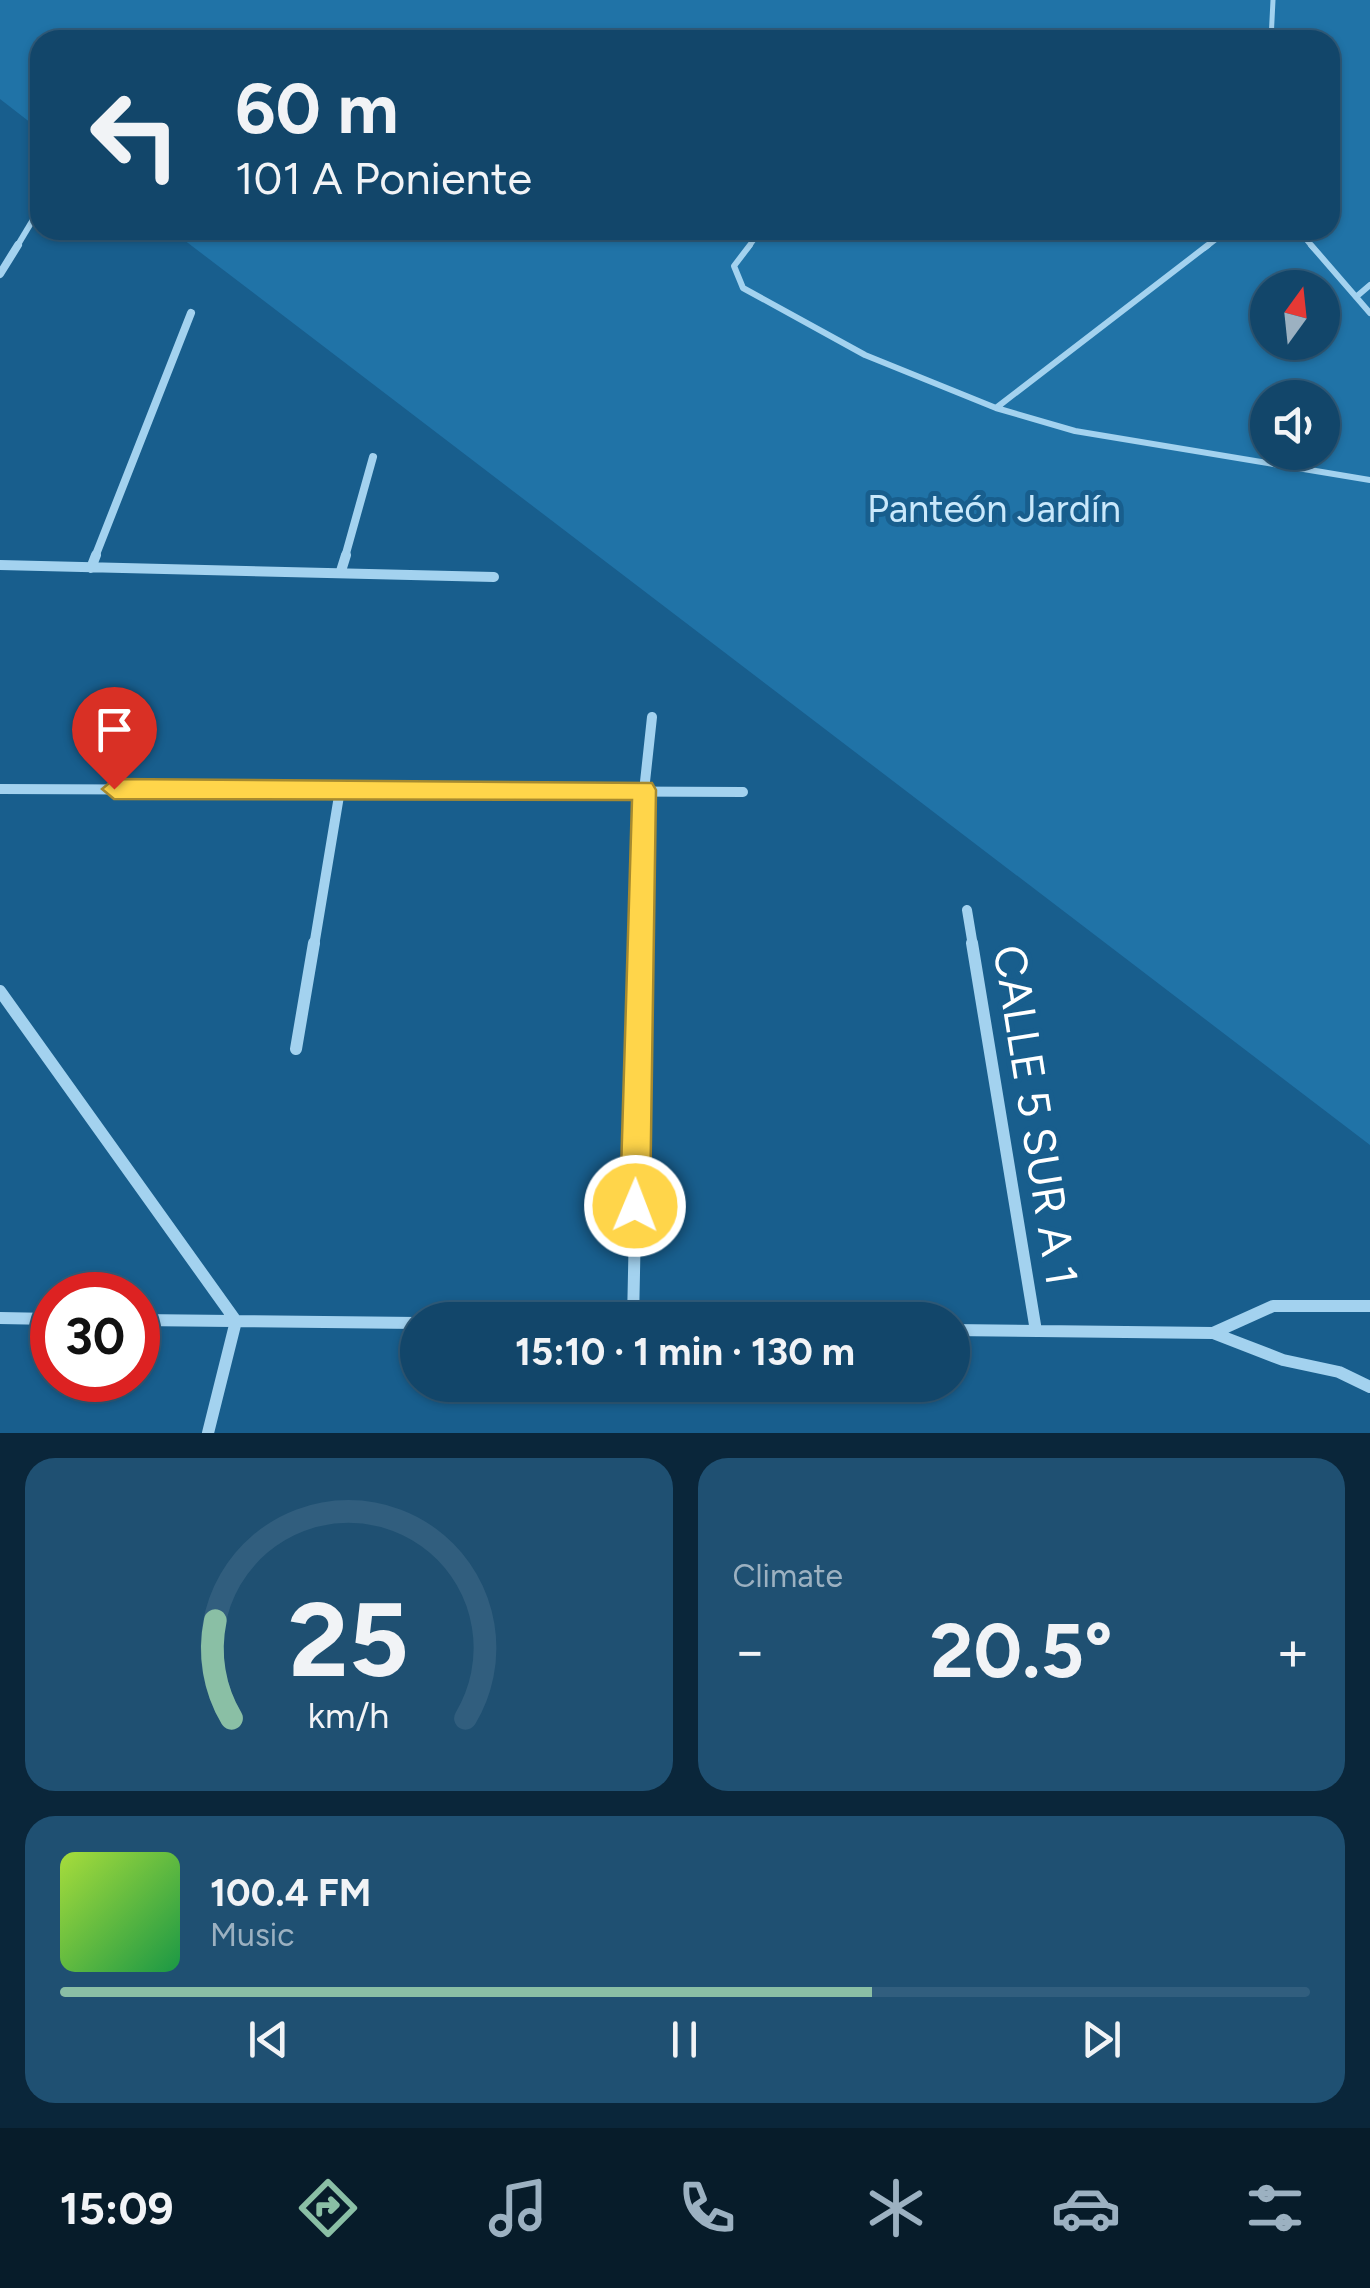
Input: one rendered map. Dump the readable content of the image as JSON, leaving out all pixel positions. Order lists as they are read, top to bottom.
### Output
{
  "streets": {
    "street": ["CALLE 5 SUR A 1"]
  },
  "parks": ["Panteón Jardín"],
  "north": "top",
  "page": {
    "turn": ["60 m", "101 A Poniente"],
    "limit": "30",
    "trip": "15:10 · 1 min · 130 m",
    "tile": "Climate",
    "heat": ["−", "20.5°", "+"],
    "song": ["100.4 FM", "Music"],
    "tabs": "15:09",
    "gauge": ["25", "km/h"]
  }
}
